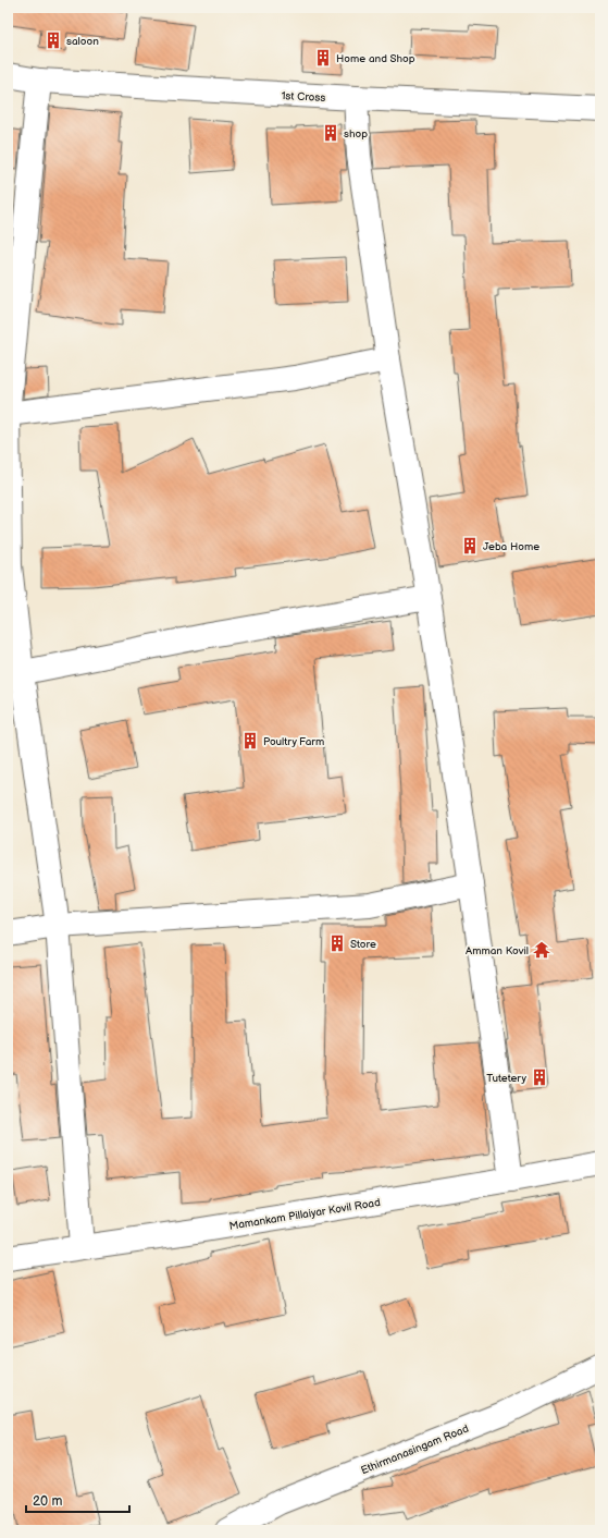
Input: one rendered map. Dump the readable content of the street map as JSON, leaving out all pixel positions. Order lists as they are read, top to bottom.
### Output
{
  "streets": {
    "street": ["1st Cross", "Mamankam Pillaiyar Kovil Road", "Ethirmanasingam Road"]
  },
  "places": {
    "building": [
      "saloon",
      "Home and Shop",
      "shop",
      "Jeba Home",
      "Poultry Farm",
      "Store",
      "Tutetery"
    ],
    "temple": ["Amman Kovil"]
  },
  "scale_bar": "20 m"
}
